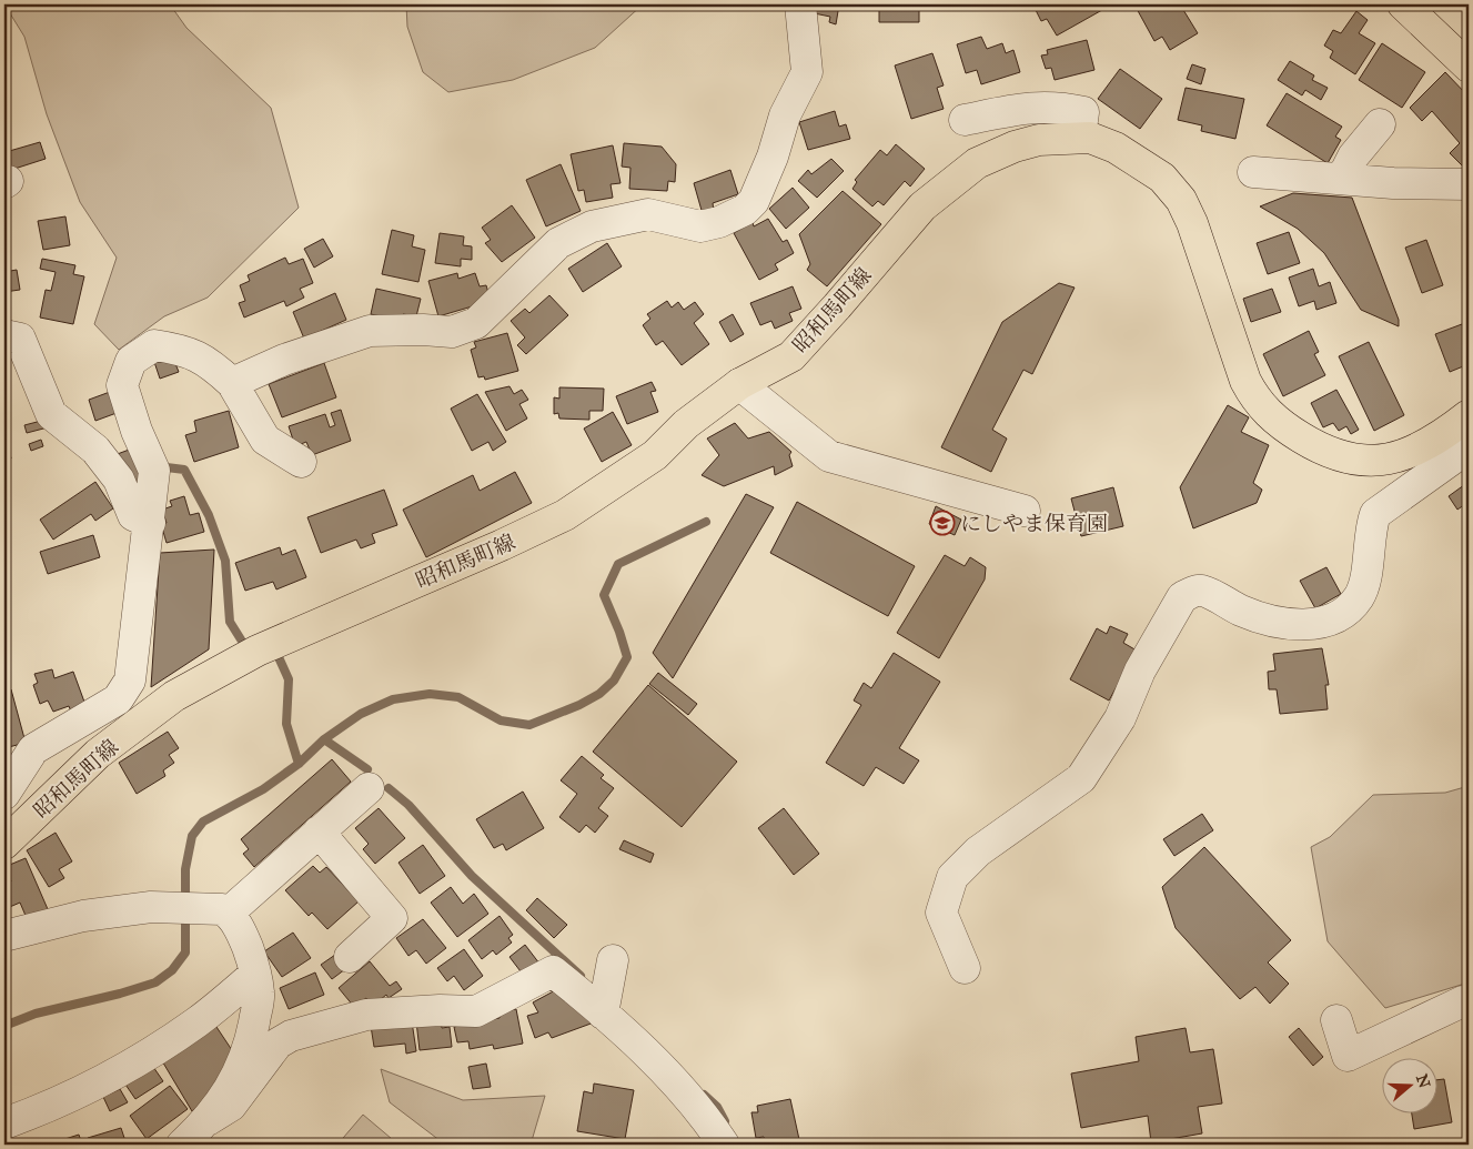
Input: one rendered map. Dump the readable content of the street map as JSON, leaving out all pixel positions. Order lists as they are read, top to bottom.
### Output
{
  "streets": {
    "main road": ["昭和馬町線"]
  },
  "places": {
    "school or university": ["にしやま保育園"]
  },
  "north": "right"
}
